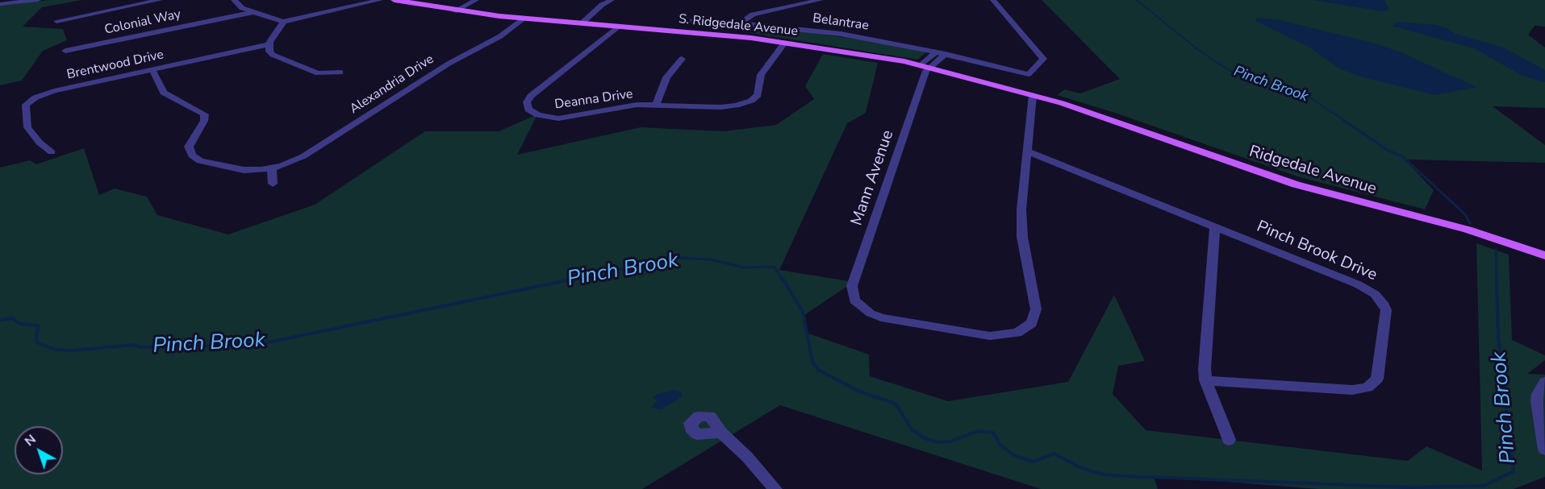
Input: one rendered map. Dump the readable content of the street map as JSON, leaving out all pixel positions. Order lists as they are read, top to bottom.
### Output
{
  "streets": {
    "main road": ["S. Ridgedale Avenue", "Ridgedale Avenue"],
    "street": [
      "Colonial Way",
      "Belantrae",
      "Brentwood Drive",
      "Alexandria Drive",
      "Deanna Drive",
      "Mann Avenue",
      "Pinch Brook Drive"
    ]
  },
  "crossings": [
    ["S. Ridgedale Avenue", "Alexandria Drive"],
    ["S. Ridgedale Avenue", "Deanna Drive"],
    ["S. Ridgedale Avenue", "Ridgedale Avenue"],
    ["S. Ridgedale Avenue", "Mann Avenue"],
    ["Brentwood Drive", "Alexandria Drive"],
    ["Mann Avenue", "Pinch Brook Drive"]
  ],
  "water": ["Pinch Brook"],
  "north": "top left"
}
